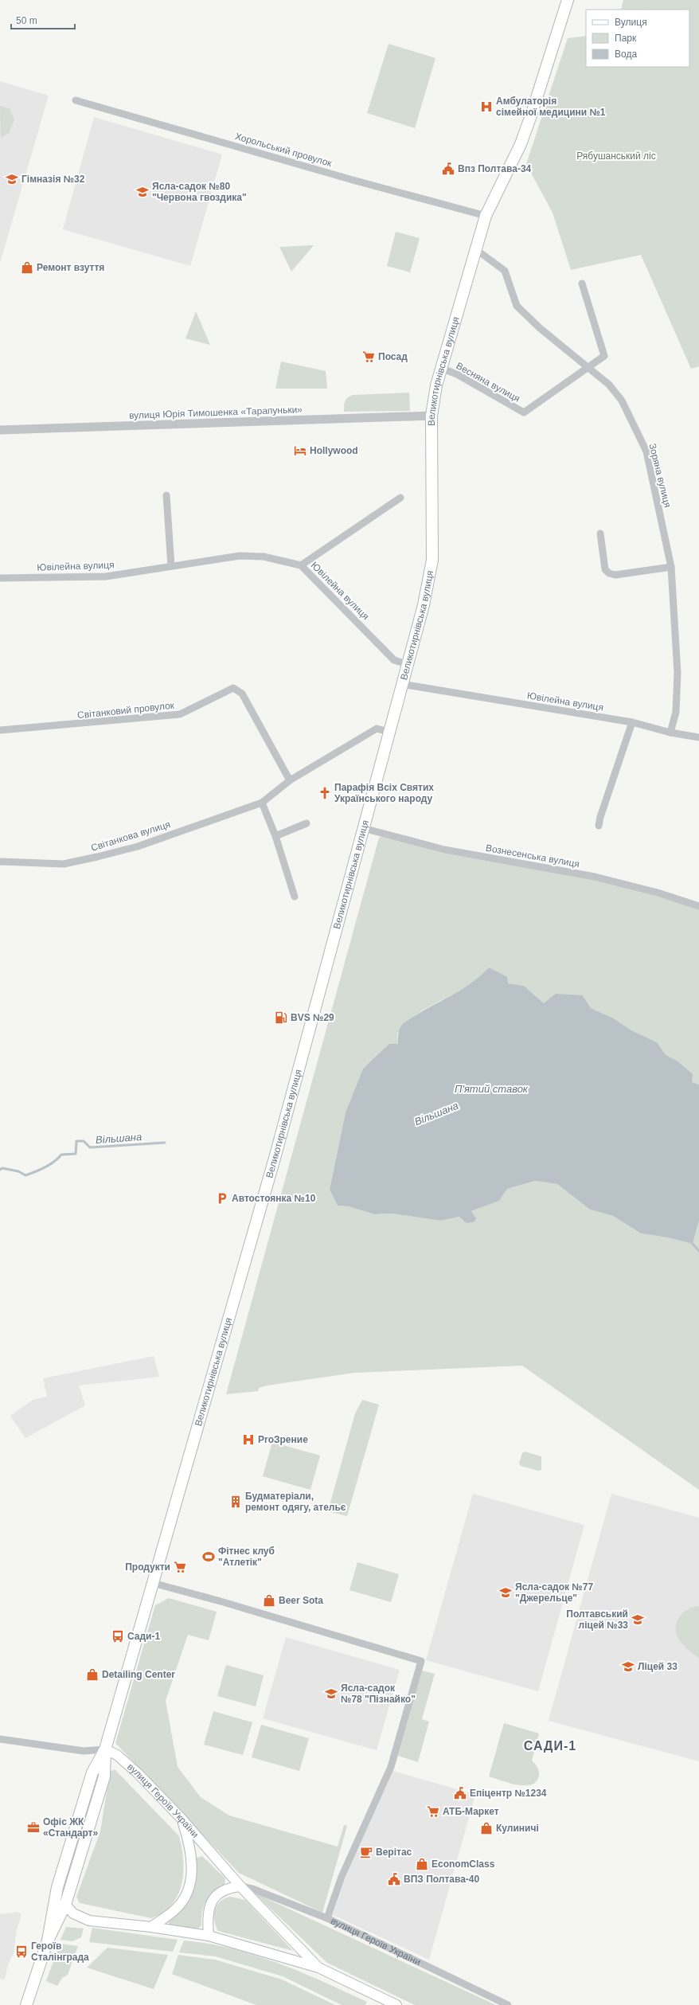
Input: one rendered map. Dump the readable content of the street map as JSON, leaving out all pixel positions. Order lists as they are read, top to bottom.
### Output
{
  "streets": {
    "main road": ["Великотирнівська вулиця", "вулиця Героїв України"],
    "street": [
      "Хорольський провулок",
      "Весняна вулиця",
      "вулиця Юрія Тимошенка «Тарапуньки»",
      "Зоряна вулиця",
      "Ювілейна вулиця",
      "Світанковий провулок",
      "Світанкова вулиця",
      "Вознесенська вулиця"
    ]
  },
  "crossings": [
    ["Хорольський провулок", "Великотирнівська вулиця"],
    ["Великотирнівська вулиця", "Весняна вулиця"],
    ["Великотирнівська вулиця", "вулиця Юрія Тимошенка «Тарапуньки»"],
    ["Великотирнівська вулиця", "Зоряна вулиця"],
    ["Великотирнівська вулиця", "Ювілейна вулиця"],
    ["Великотирнівська вулиця", "Світанкова вулиця"],
    ["Великотирнівська вулиця", "Вознесенська вулиця"],
    ["Великотирнівська вулиця", "вулиця Героїв України"],
    ["Весняна вулиця", "Зоряна вулиця"],
    ["Зоряна вулиця", "Ювілейна вулиця"],
    ["Світанковий провулок", "Світанкова вулиця"]
  ],
  "districts": ["САДИ-1"],
  "water": ["П'ятий ставок", "Вільшана"],
  "parks": ["Рябушанський ліс"],
  "places": {
    "hospital": ["Амбулаторія сімейної медицини №1", "ProЗрение"],
    "public building": ["Впз Полтава-34", "Епіцентр №1234", "ВПЗ Полтава-40"],
    "school or university": [
      "Гімназія №32",
      "Ясла-садок №80 \"Червона гвоздика\"",
      "Ясла-садок №77 \"Джерельце\"",
      "Полтавський ліцей №33",
      "Ліцей 33",
      "Ясла-садок №78 \"Пізнайко\""
    ],
    "shop": [
      "Ремонт взуття",
      "Beer Sota",
      "Detailing Center",
      "Кулиничі",
      "EconomClass"
    ],
    "supermarket": ["Посад", "Продукти", "АТБ-Маркет"],
    "hotel": ["Hollywood"],
    "church": ["Парафія Всіх Святих Українського народу"],
    "fuel station": ["BVS №29"],
    "parking": ["Автостоянка №10"],
    "building": ["Будматеріали, ремонт одягу, ательє"],
    "sports": ["Фітнес клуб \"Атлетік\""],
    "bus stop": ["Сади-1", "Героїв Сталінграда"],
    "office": ["Офіс ЖК «Стандарт»"],
    "cafe": ["Верітас"]
  },
  "legend": ["Вулиця", "Парк", "Вода"],
  "scale_bar": "50 m"
}
